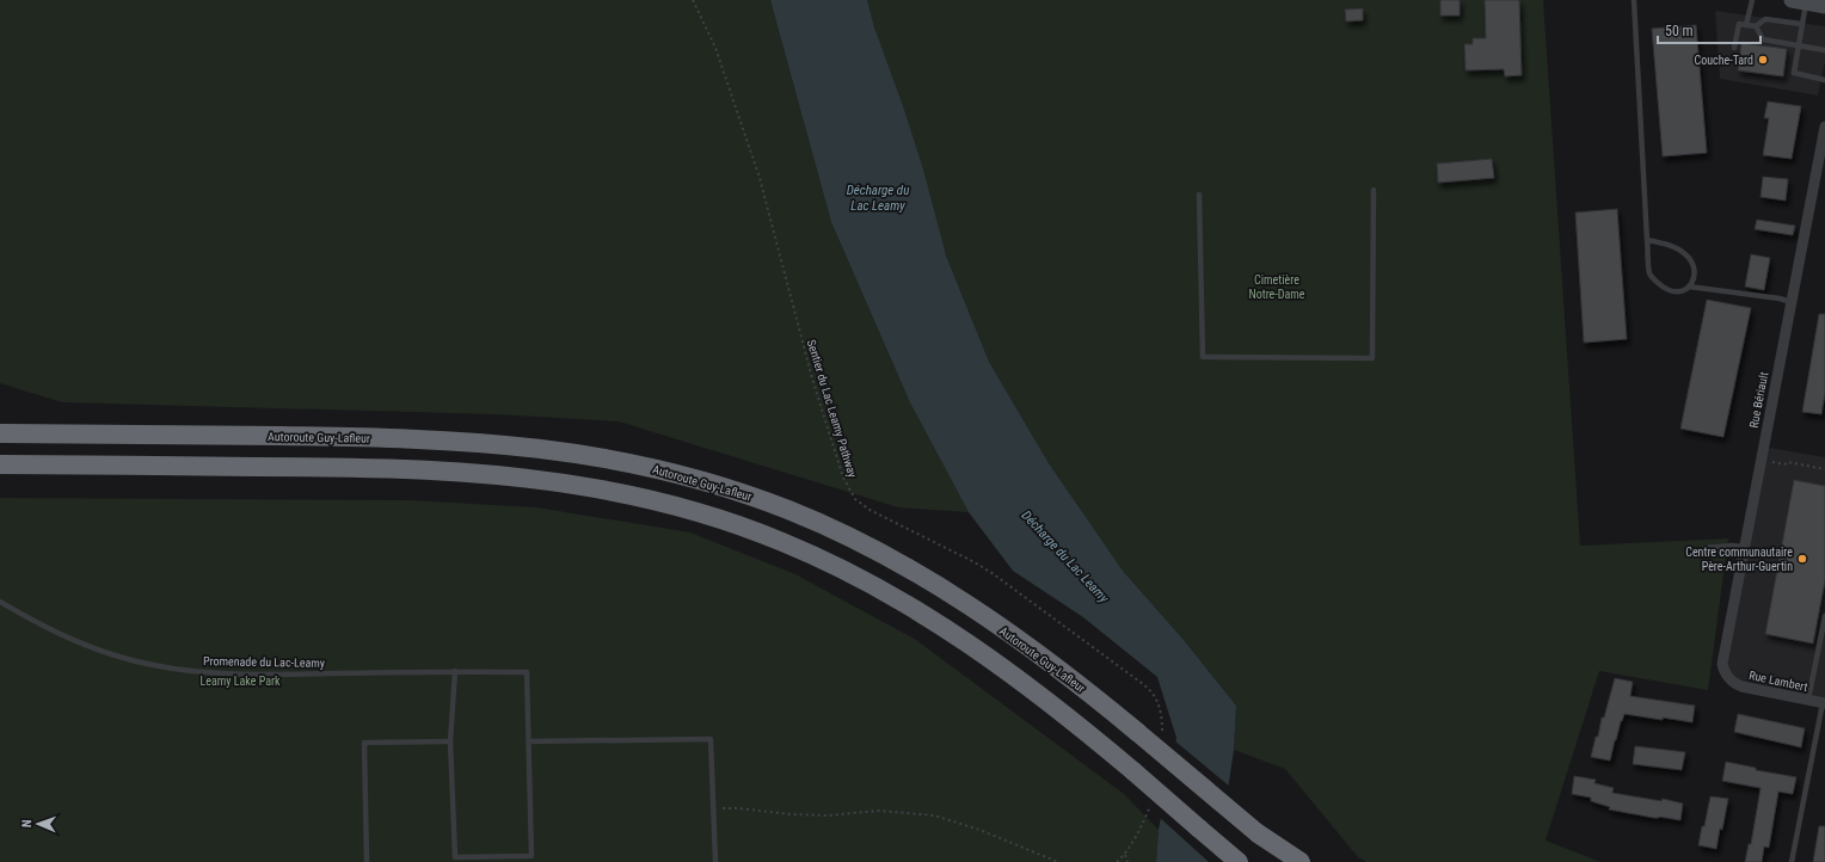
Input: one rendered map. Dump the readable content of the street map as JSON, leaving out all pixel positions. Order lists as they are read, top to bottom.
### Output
{
  "streets": {
    "highway": ["Autoroute Guy-Lafleur"],
    "street": ["Rue Bériault", "Rue Lambert"],
    "lane": ["Promenade du Lac-Leamy"],
    "path": ["Sentier du Lac Leamy Pathway"]
  },
  "crossings": [
    ["Rue Bériault", "Rue Lambert"]
  ],
  "water": ["Décharge du Lac Leamy"],
  "parks": ["Cimetière Notre-Dame", "Leamy Lake Park"],
  "places": ["Couche-Tard", "Centre communautaire Père-Arthur-Guertin"],
  "scale_bar": "50 m",
  "north": "left"
}
